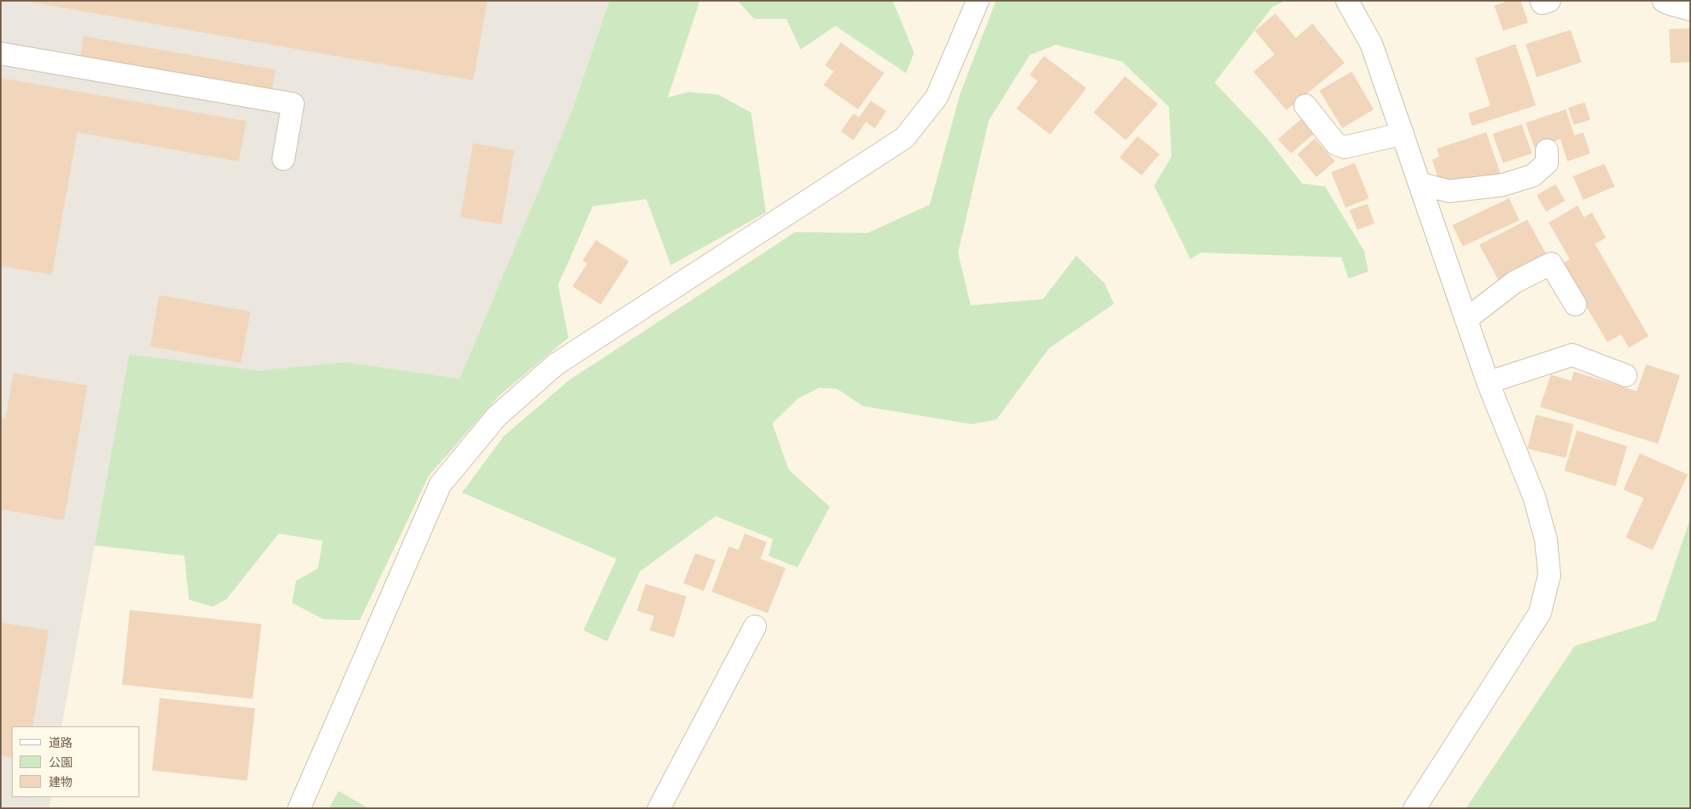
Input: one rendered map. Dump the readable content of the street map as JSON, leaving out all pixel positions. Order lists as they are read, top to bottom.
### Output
{
  "legend": ["道路", "公園", "建物"]
}
